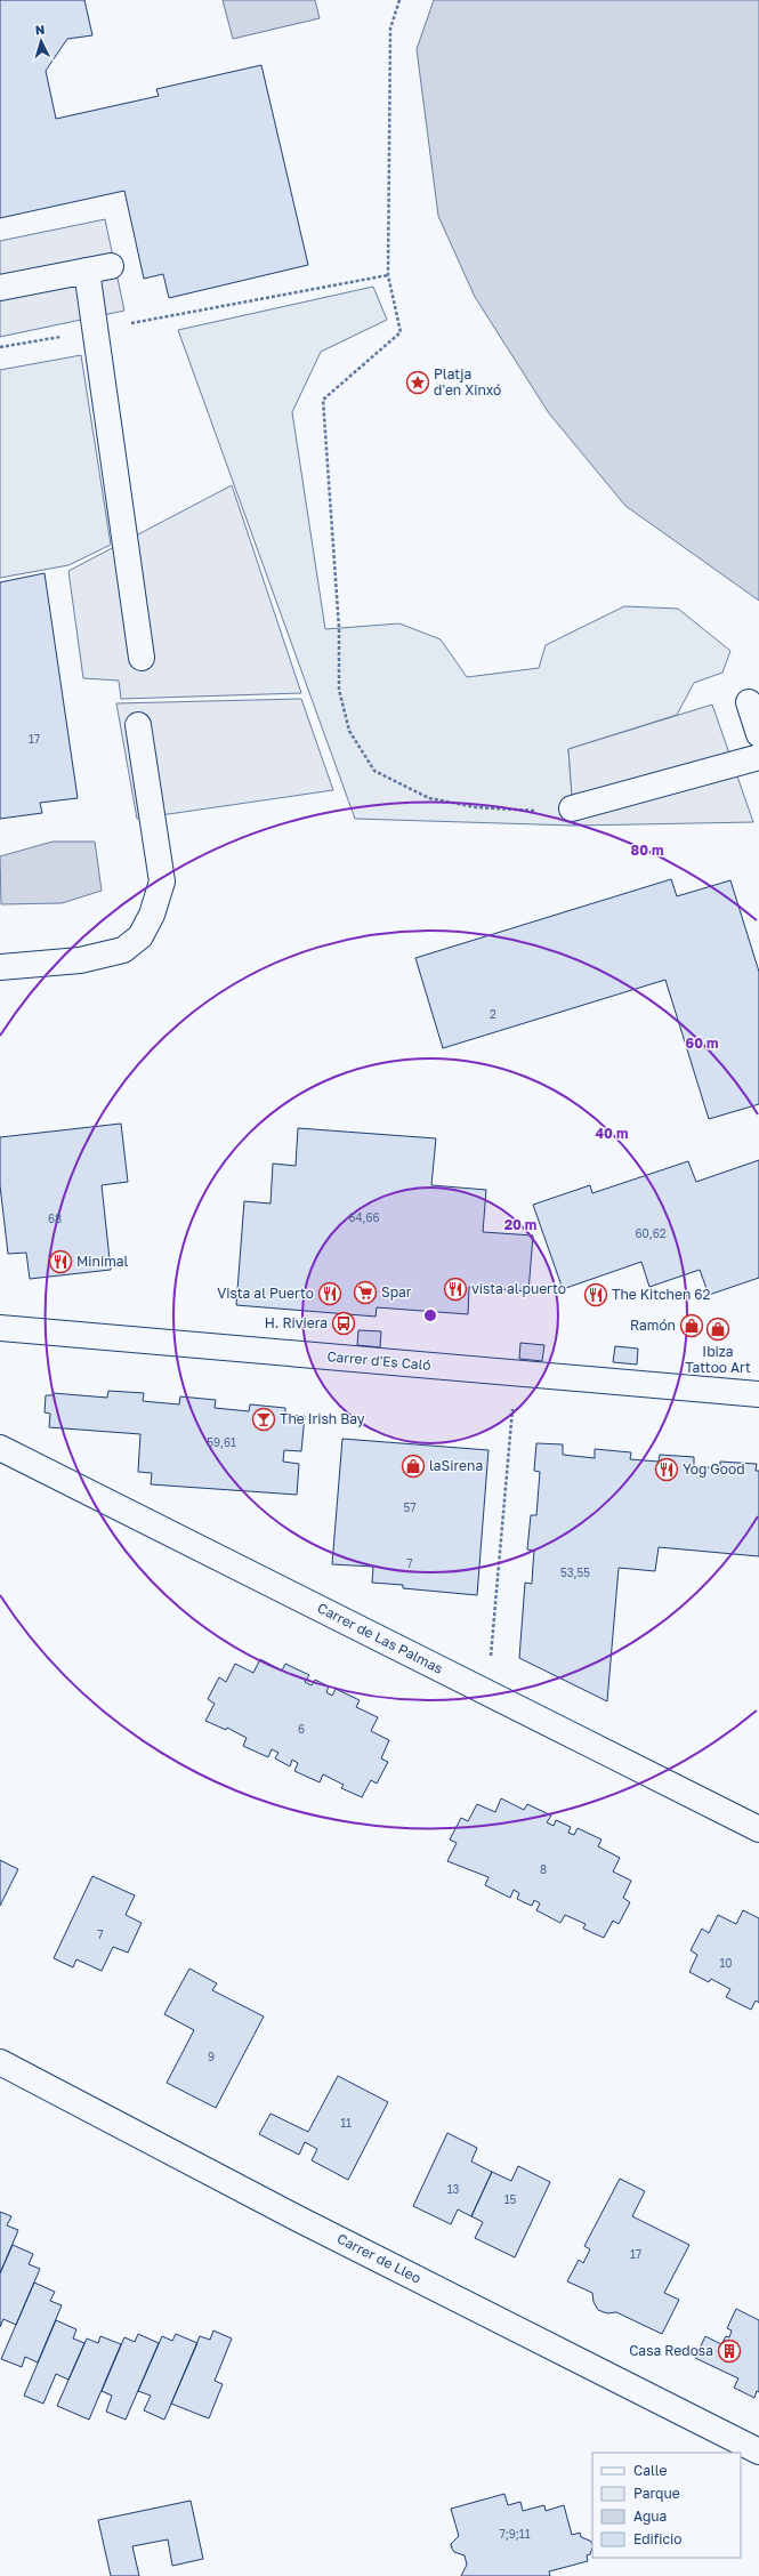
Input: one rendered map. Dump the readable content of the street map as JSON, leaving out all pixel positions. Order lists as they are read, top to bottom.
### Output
{
  "streets": {
    "street": ["Carrer d'Es Caló", "Carrer de Las Palmas", "Carrer de Lleo"]
  },
  "places": {
    "place": ["Platja d'en Xinxó"],
    "restaurant": [
      "Minimal",
      "vista al puerto",
      "Vista al Puerto",
      "The Kitchen 62",
      "Yog Good"
    ],
    "supermarket": ["Spar"],
    "bus stop": ["H. Riviera"],
    "shop": ["Ramón", "Ibiza Tattoo Art", "laSirena"],
    "bar": ["The Irish Bay"],
    "building": ["Casa Redosa"]
  },
  "house_numbers": [
    "17",
    "2",
    "64,66",
    "68",
    "60,62",
    "59,61",
    "57",
    "7",
    "53,55",
    "6",
    "8",
    "7",
    "10",
    "9",
    "11",
    "13",
    "15",
    "17",
    "7;9;11"
  ],
  "legend": [
    "Calle",
    "Parque",
    "Agua",
    "Edificio"
  ],
  "north": "top",
  "rings": [
    "80 m",
    "60 m",
    "40 m",
    "20 m"
  ]
}
